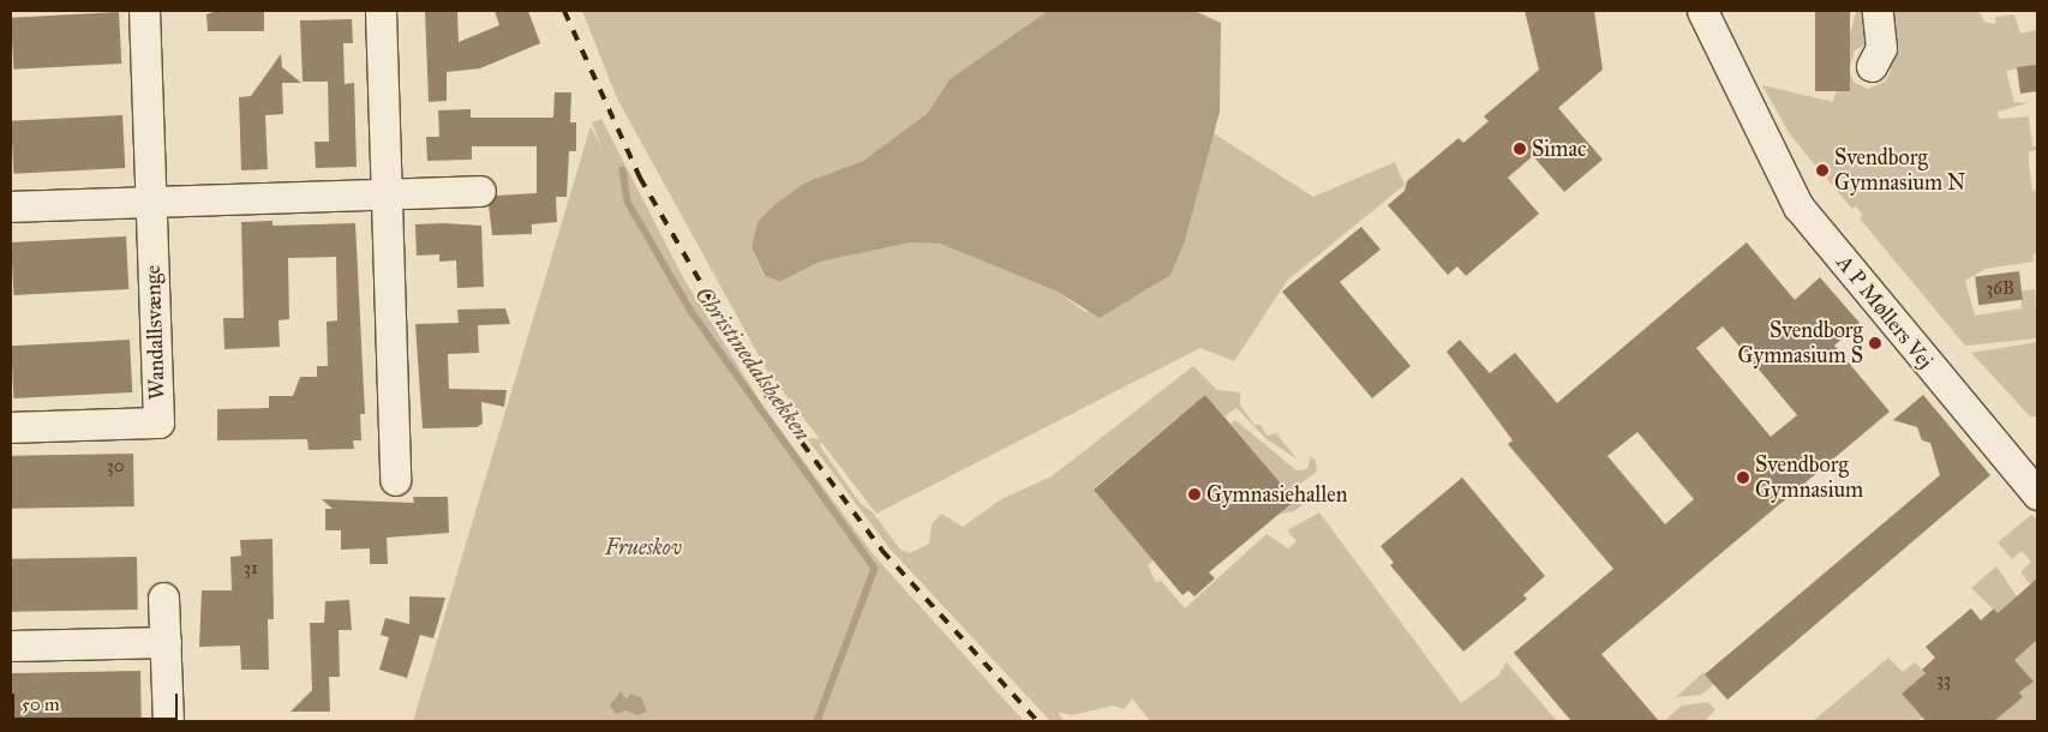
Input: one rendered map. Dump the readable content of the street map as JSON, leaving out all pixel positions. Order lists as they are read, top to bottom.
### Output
{
  "streets": {
    "street": ["A P Møllers Vej", "Wandallsvænge"]
  },
  "water": ["Christinedalsbækken"],
  "parks": ["Frueskov"],
  "places": [
    "Simac",
    "Svendborg Gymnasium N",
    "Svendborg Gymnasium S",
    "Svendborg Gymnasium",
    "Gymnasiehallen"
  ],
  "house_numbers": [
    "36B",
    "30",
    "31",
    "33"
  ],
  "scale_bar": "50 m"
}
